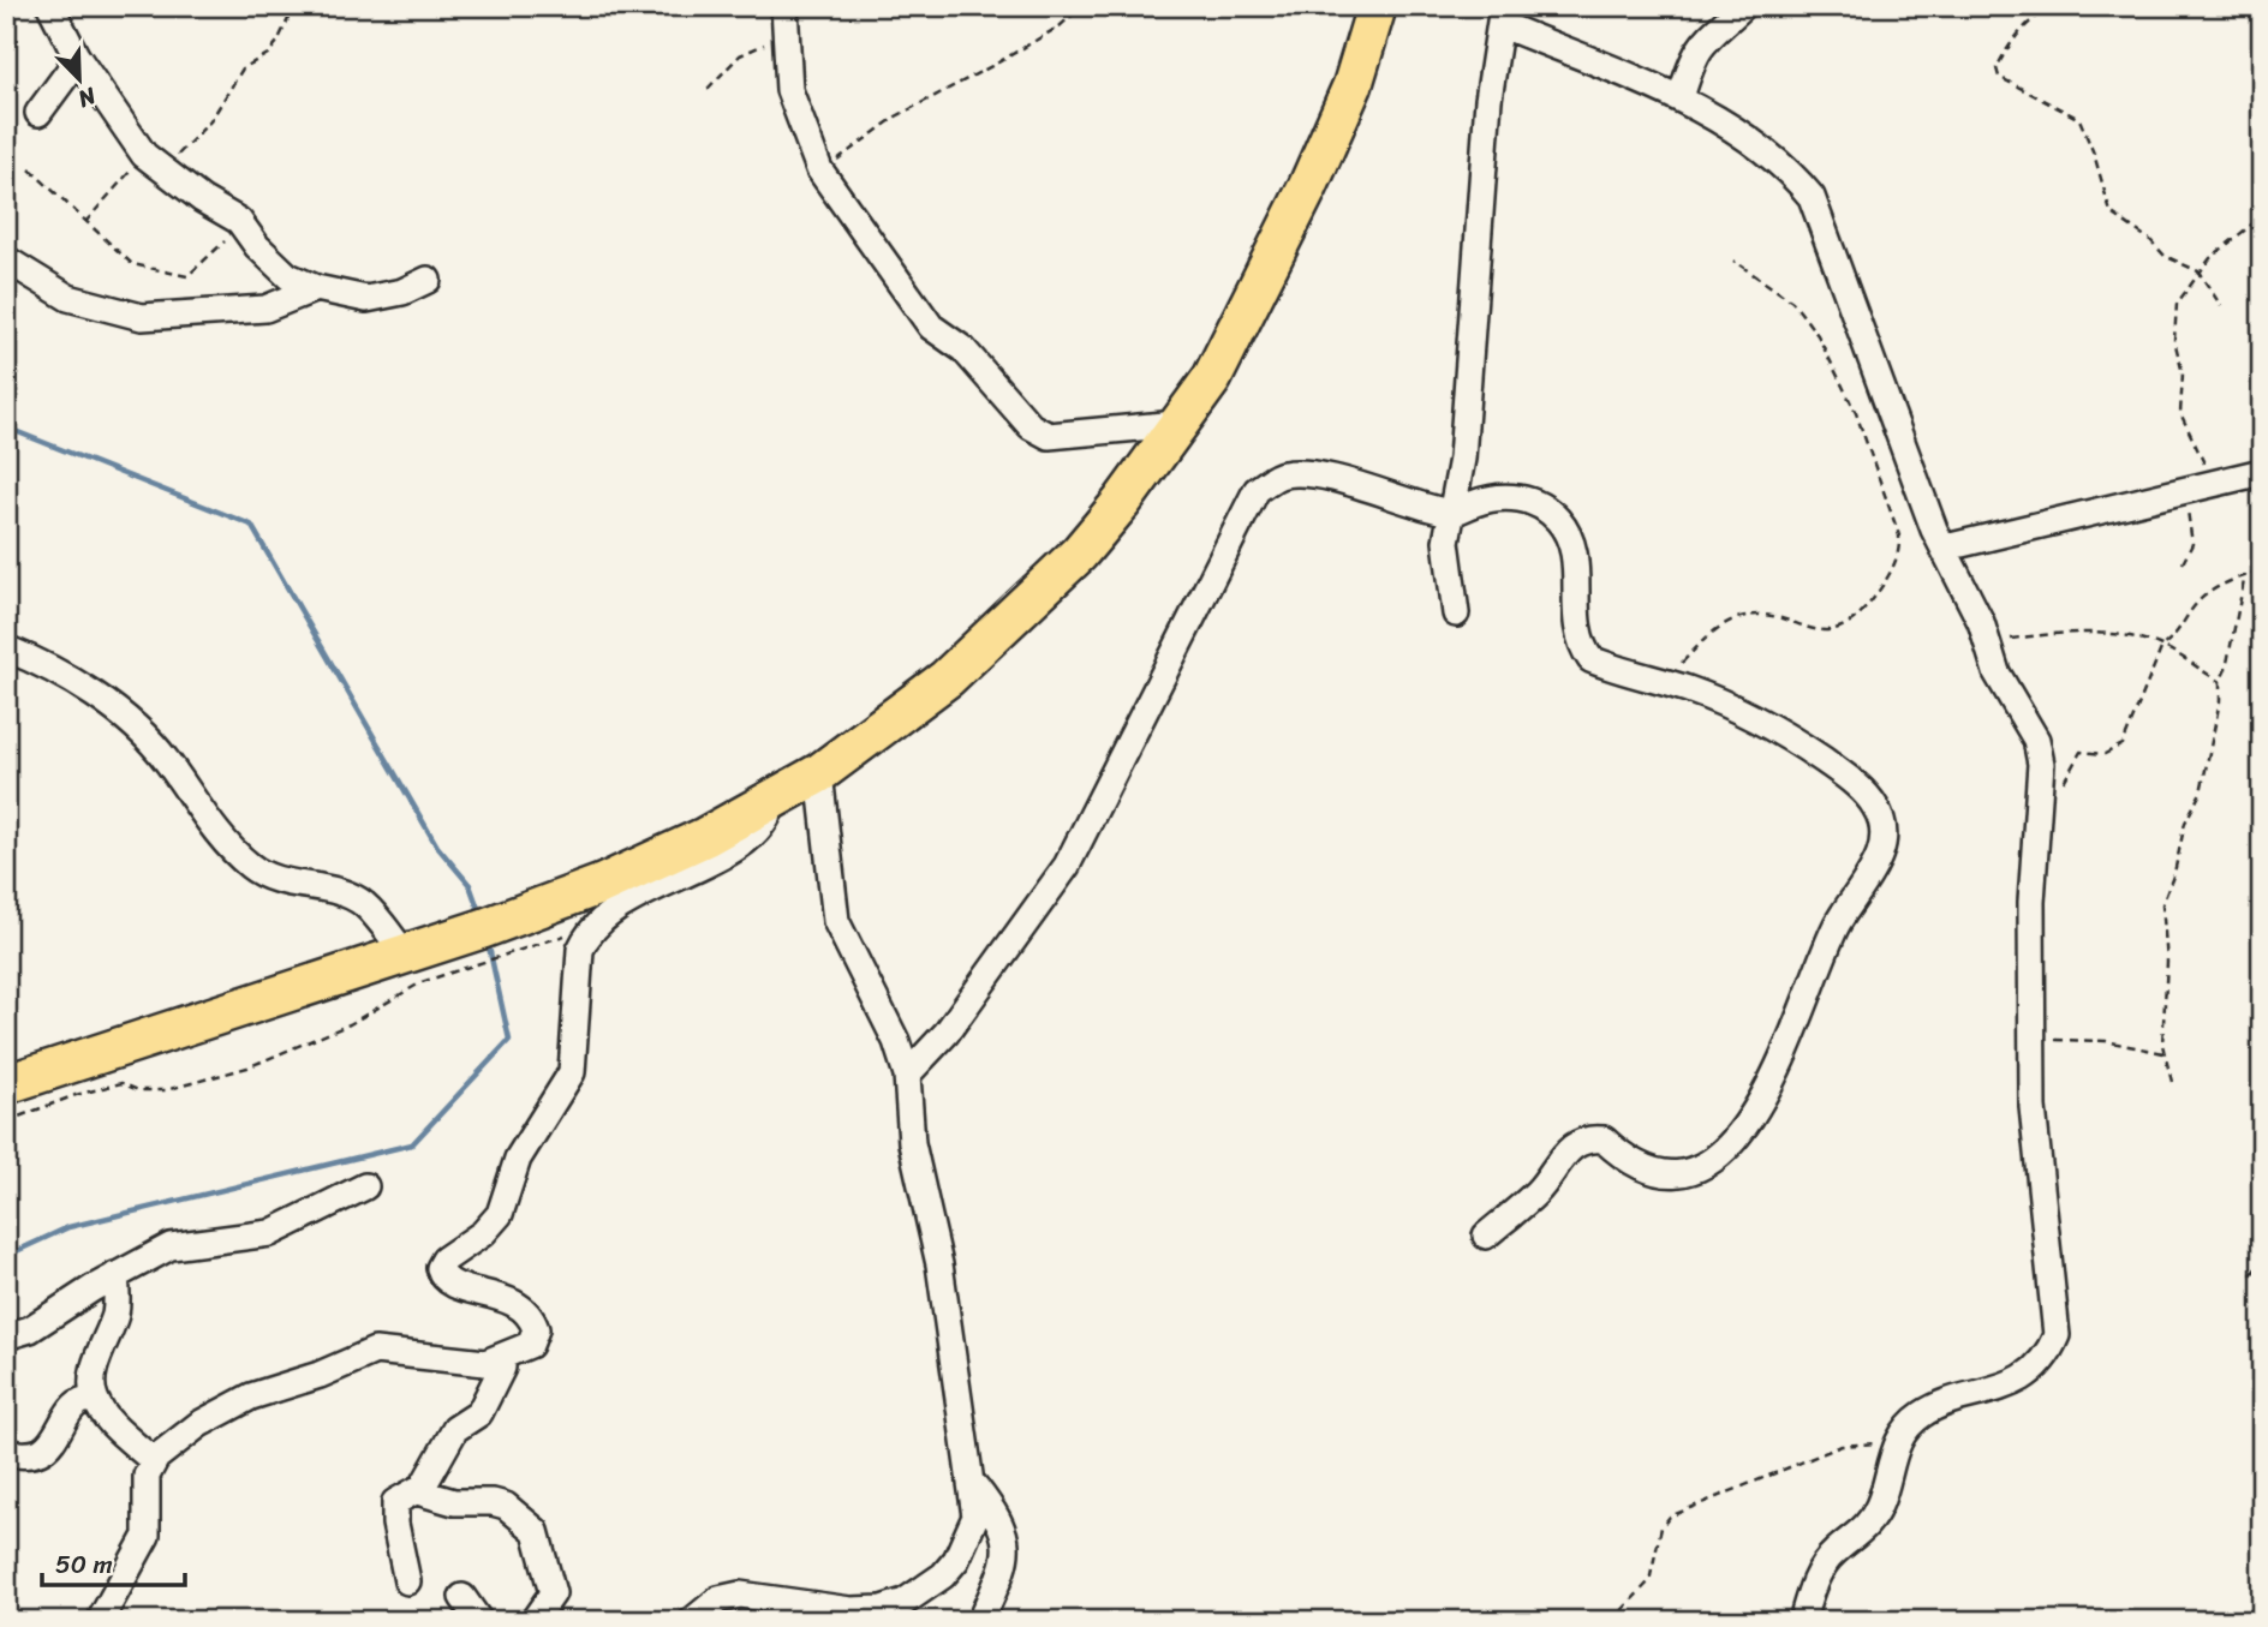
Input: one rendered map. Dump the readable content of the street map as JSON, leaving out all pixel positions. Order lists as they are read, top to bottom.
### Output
{
  "scale_bar": "50 m",
  "north": "bottom right"
}
